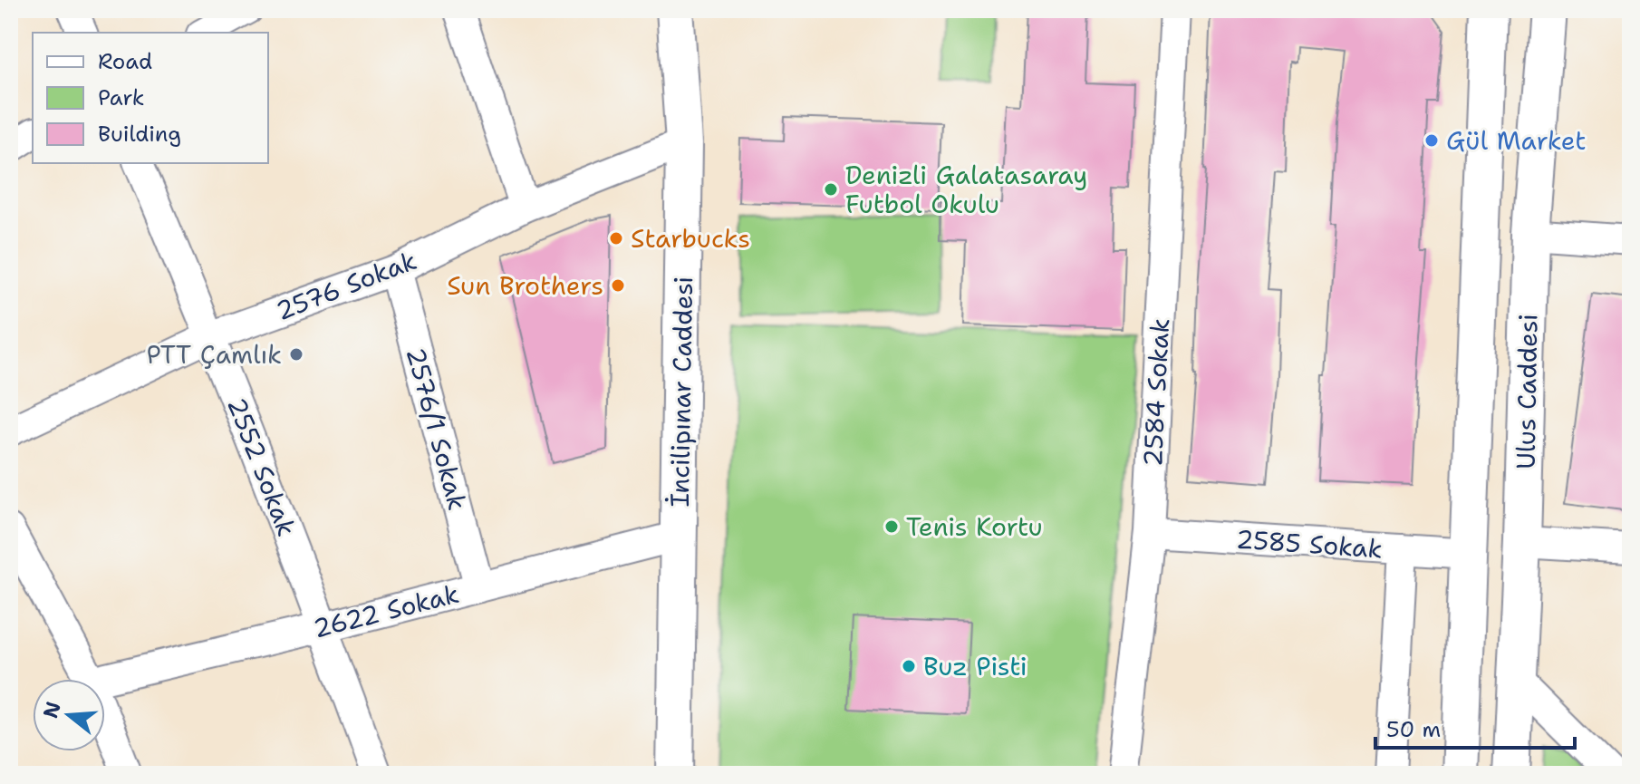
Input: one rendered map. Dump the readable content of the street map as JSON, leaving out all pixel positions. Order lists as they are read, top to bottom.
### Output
{
  "streets": {
    "main road": ["İncilipınar Caddesi", "Ulus Caddesi"],
    "street": [
      "2576 Sokak",
      "2584 Sokak",
      "2576/1 Sokak",
      "2552 Sokak",
      "2585 Sokak",
      "2622 Sokak"
    ]
  },
  "crossings": [
    ["2576 Sokak", "İncilipınar Caddesi"],
    ["2576 Sokak", "2576/1 Sokak"],
    ["2576 Sokak", "2552 Sokak"],
    ["İncilipınar Caddesi", "2622 Sokak"],
    ["Ulus Caddesi", "2585 Sokak"],
    ["2584 Sokak", "2585 Sokak"],
    ["2576/1 Sokak", "2622 Sokak"],
    ["2552 Sokak", "2622 Sokak"]
  ],
  "places": [
    "Gül Market",
    "Denizli Galatasaray Futbol Okulu",
    "Starbucks",
    "Sun Brothers",
    "PTT Çamlık",
    "Tenis Kortu",
    "Buz Pisti"
  ],
  "legend": ["Road", "Park", "Building"],
  "scale_bar": "50 m",
  "north": "left"
}
